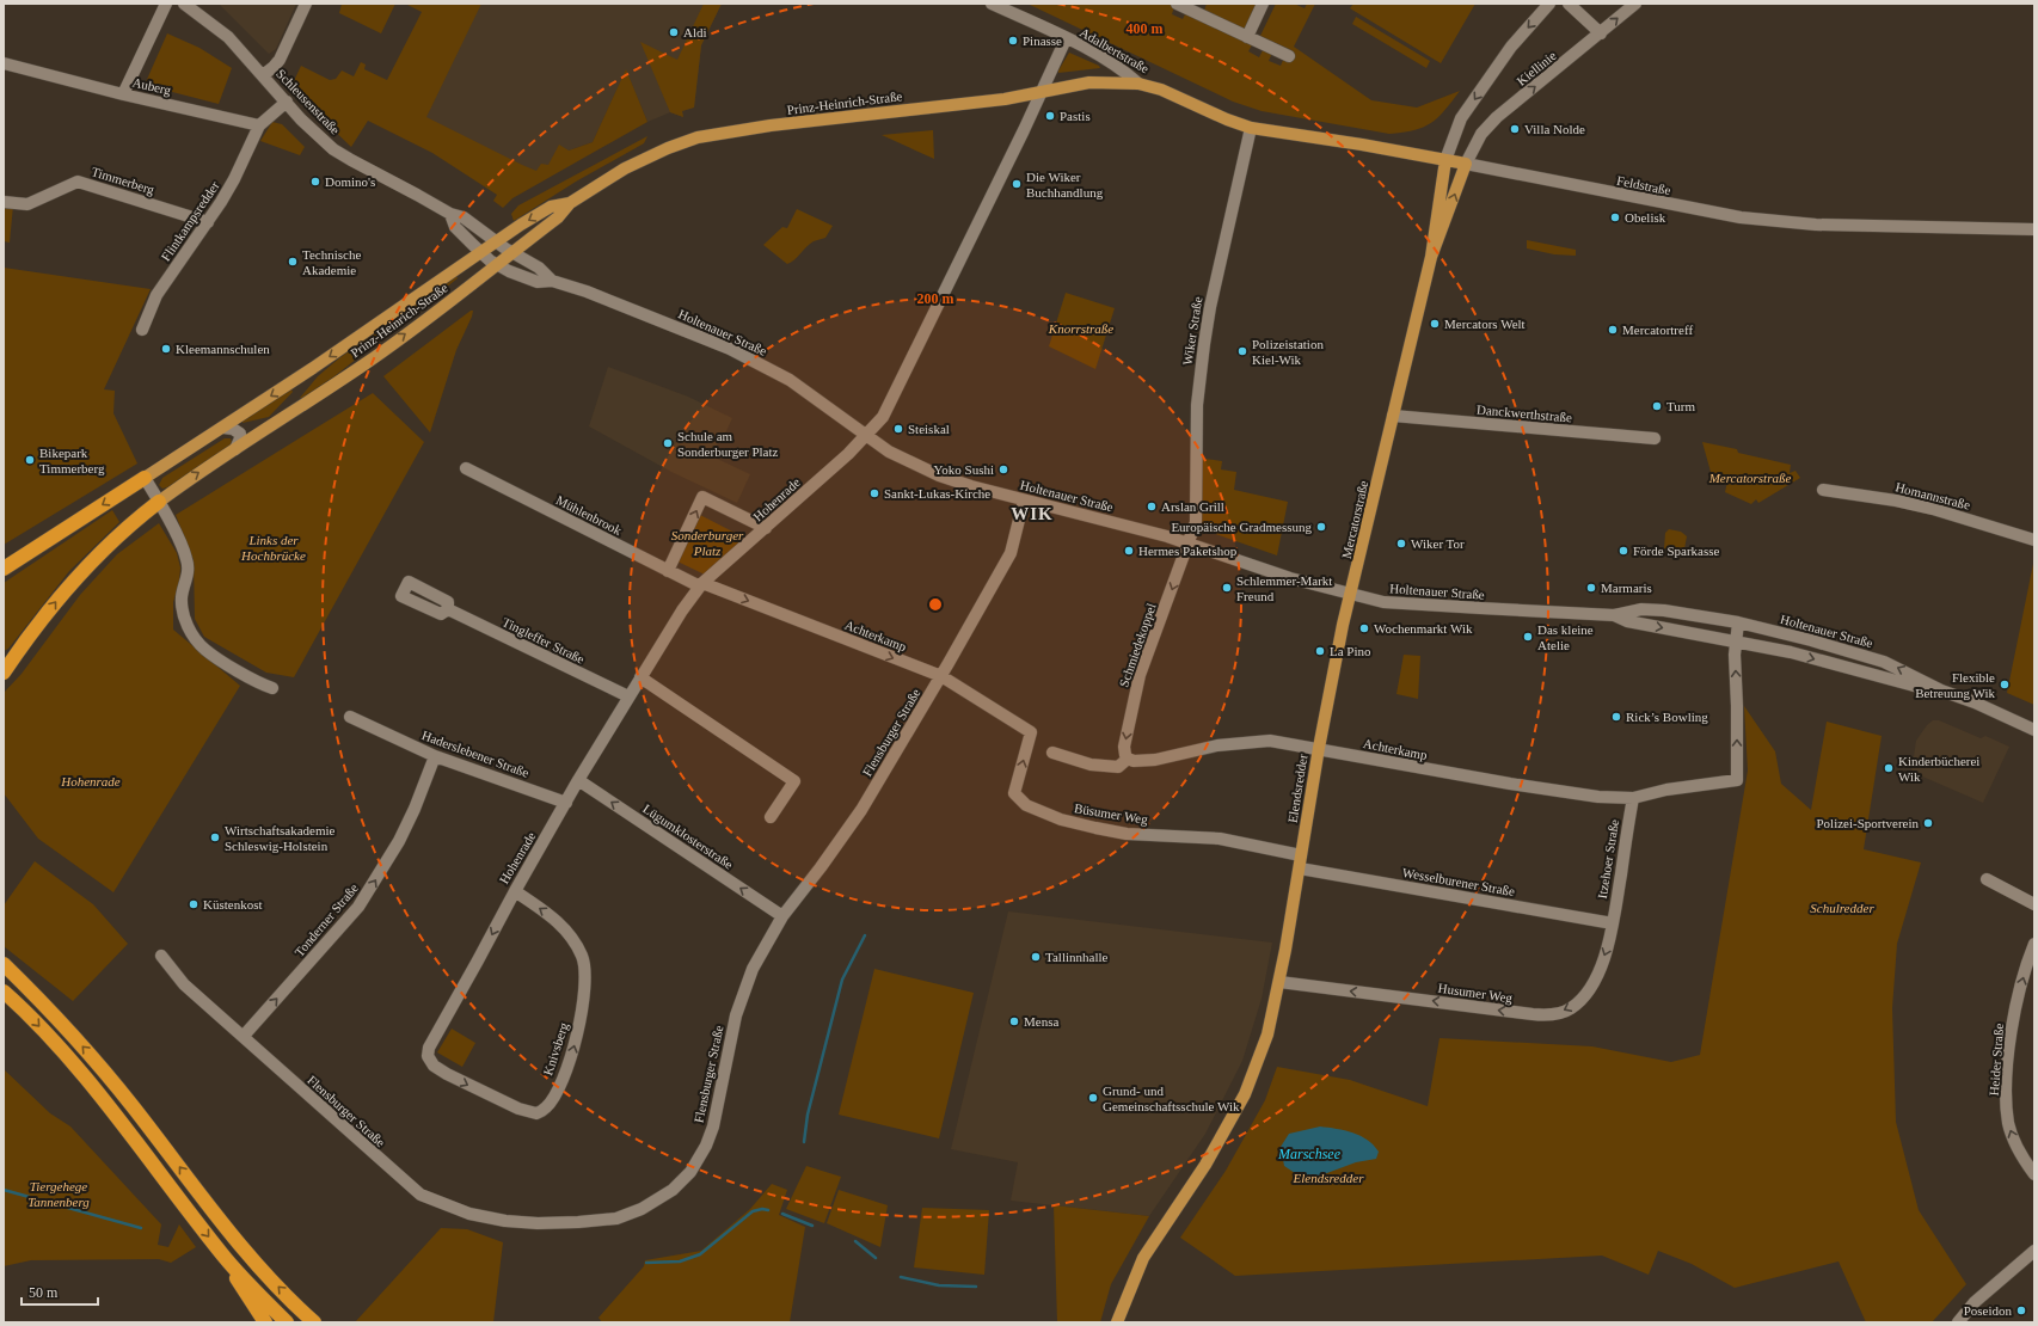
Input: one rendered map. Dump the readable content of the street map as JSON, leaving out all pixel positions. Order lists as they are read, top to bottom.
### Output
{
  "streets": {
    "main road": [
      "Adalbertstraße",
      "Prinz-Heinrich-Straße",
      "Feldstraße",
      "Mercatorstraße",
      "Elendsredder"
    ],
    "street": [
      "Kiellinie",
      "Auberg",
      "Schleusenstraße",
      "Timmerberg",
      "Flintkampsredder",
      "Wiker Straße",
      "Holtenauer Straße",
      "Danckwerthstraße",
      "Homannstraße",
      "Hohenrade",
      "Mühlenbrook",
      "Achterkamp",
      "Tingleffer Straße",
      "Schmiedekoppel",
      "Flensburger Straße",
      "Haderslebener Straße",
      "Büsumer Weg",
      "Lügumklosterstraße",
      "Itzehoer Straße",
      "Wesselburener Straße",
      "Tonderner Straße",
      "Husumer Weg",
      "Knivsberg",
      "Heider Straße"
    ]
  },
  "crossings": [
    ["Adalbertstraße", "Prinz-Heinrich-Straße"],
    ["Adalbertstraße", "Feldstraße"],
    ["Adalbertstraße", "Wiker Straße"],
    ["Kiellinie", "Feldstraße"],
    ["Kiellinie", "Mercatorstraße"],
    ["Auberg", "Flintkampsredder"],
    ["Schleusenstraße", "Prinz-Heinrich-Straße"],
    ["Schleusenstraße", "Holtenauer Straße"],
    ["Prinz-Heinrich-Straße", "Holtenauer Straße"],
    ["Timmerberg", "Flintkampsredder"],
    ["Feldstraße", "Wiker Straße"],
    ["Feldstraße", "Mercatorstraße"],
    ["Wiker Straße", "Holtenauer Straße"],
    ["Wiker Straße", "Schmiedekoppel"],
    ["Holtenauer Straße", "Hohenrade"],
    ["Holtenauer Straße", "Mercatorstraße"],
    ["Holtenauer Straße", "Achterkamp"],
    ["Holtenauer Straße", "Schmiedekoppel"],
    ["Holtenauer Straße", "Flensburger Straße"],
    ["Holtenauer Straße", "Elendsredder"],
    ["Danckwerthstraße", "Mercatorstraße"],
    ["Hohenrade", "Mühlenbrook"],
    ["Hohenrade", "Achterkamp"],
    ["Hohenrade", "Tingleffer Straße"],
    ["Hohenrade", "Haderslebener Straße"],
    ["Hohenrade", "Lügumklosterstraße"],
    ["Hohenrade", "Knivsberg"],
    ["Mühlenbrook", "Achterkamp"],
    ["Mercatorstraße", "Elendsredder"],
    ["Achterkamp", "Schmiedekoppel"],
    ["Achterkamp", "Flensburger Straße"],
    ["Achterkamp", "Elendsredder"],
    ["Achterkamp", "Büsumer Weg"],
    ["Achterkamp", "Itzehoer Straße"],
    ["Flensburger Straße", "Lügumklosterstraße"],
    ["Flensburger Straße", "Tonderner Straße"],
    ["Haderslebener Straße", "Tonderner Straße"],
    ["Elendsredder", "Büsumer Weg"],
    ["Elendsredder", "Wesselburener Straße"],
    ["Elendsredder", "Husumer Weg"],
    ["Itzehoer Straße", "Wesselburener Straße"],
    ["Itzehoer Straße", "Husumer Weg"],
    ["Wesselburener Straße", "Husumer Weg"]
  ],
  "one_way": [
    "Schmiedekoppel",
    "Büsumer Weg",
    "Lügumklosterstraße",
    "Tonderner Straße",
    "Husumer Weg",
    "Heider Straße"
  ],
  "districts": ["WIK"],
  "water": ["Marschsee"],
  "parks": [
    "Knorrstraße",
    "Mercatorstraße",
    "Sonderburger Platz",
    "Links der Hochbrücke",
    "Hohenrade",
    "Schulredder",
    "Elendsredder",
    "Tiergehege Tannenberg"
  ],
  "places": [
    "Aldi",
    "Pinasse",
    "Pastis",
    "Villa Nolde",
    "Domino's",
    "Die Wiker Buchhandlung",
    "Obelisk",
    "Technische Akademie",
    "Mercators Welt",
    "Mercatortreff",
    "Kleemannschulen",
    "Polizeistation Kiel-Wik",
    "Turm",
    "Steiskal",
    "Schule am Sonderburger Platz",
    "Bikepark Timmerberg",
    "Yoko Sushi",
    "Sankt-Lukas-Kirche",
    "Arslan Grill",
    "Europäische Gradmessung",
    "Wiker Tor",
    "Hermes Paketshop",
    "Förde Sparkasse",
    "Schlemmer-Markt Freund",
    "Marmaris",
    "Wochenmarkt Wik",
    "Das kleine Atelie",
    "La Pino",
    "Flexible Betreuung Wik",
    "Rick’s Bowling",
    "Kinderbücherei Wik",
    "Polizei-Sportverein",
    "Wirtschaftsakademie Schleswig-Holstein",
    "Küstenkost",
    "Tallinnhalle",
    "Mensa",
    "Grund- und Gemeinschaftsschule Wik",
    "Poseidon"
  ],
  "scale_bar": "50 m",
  "rings": ["400 m", "200 m"]
}
